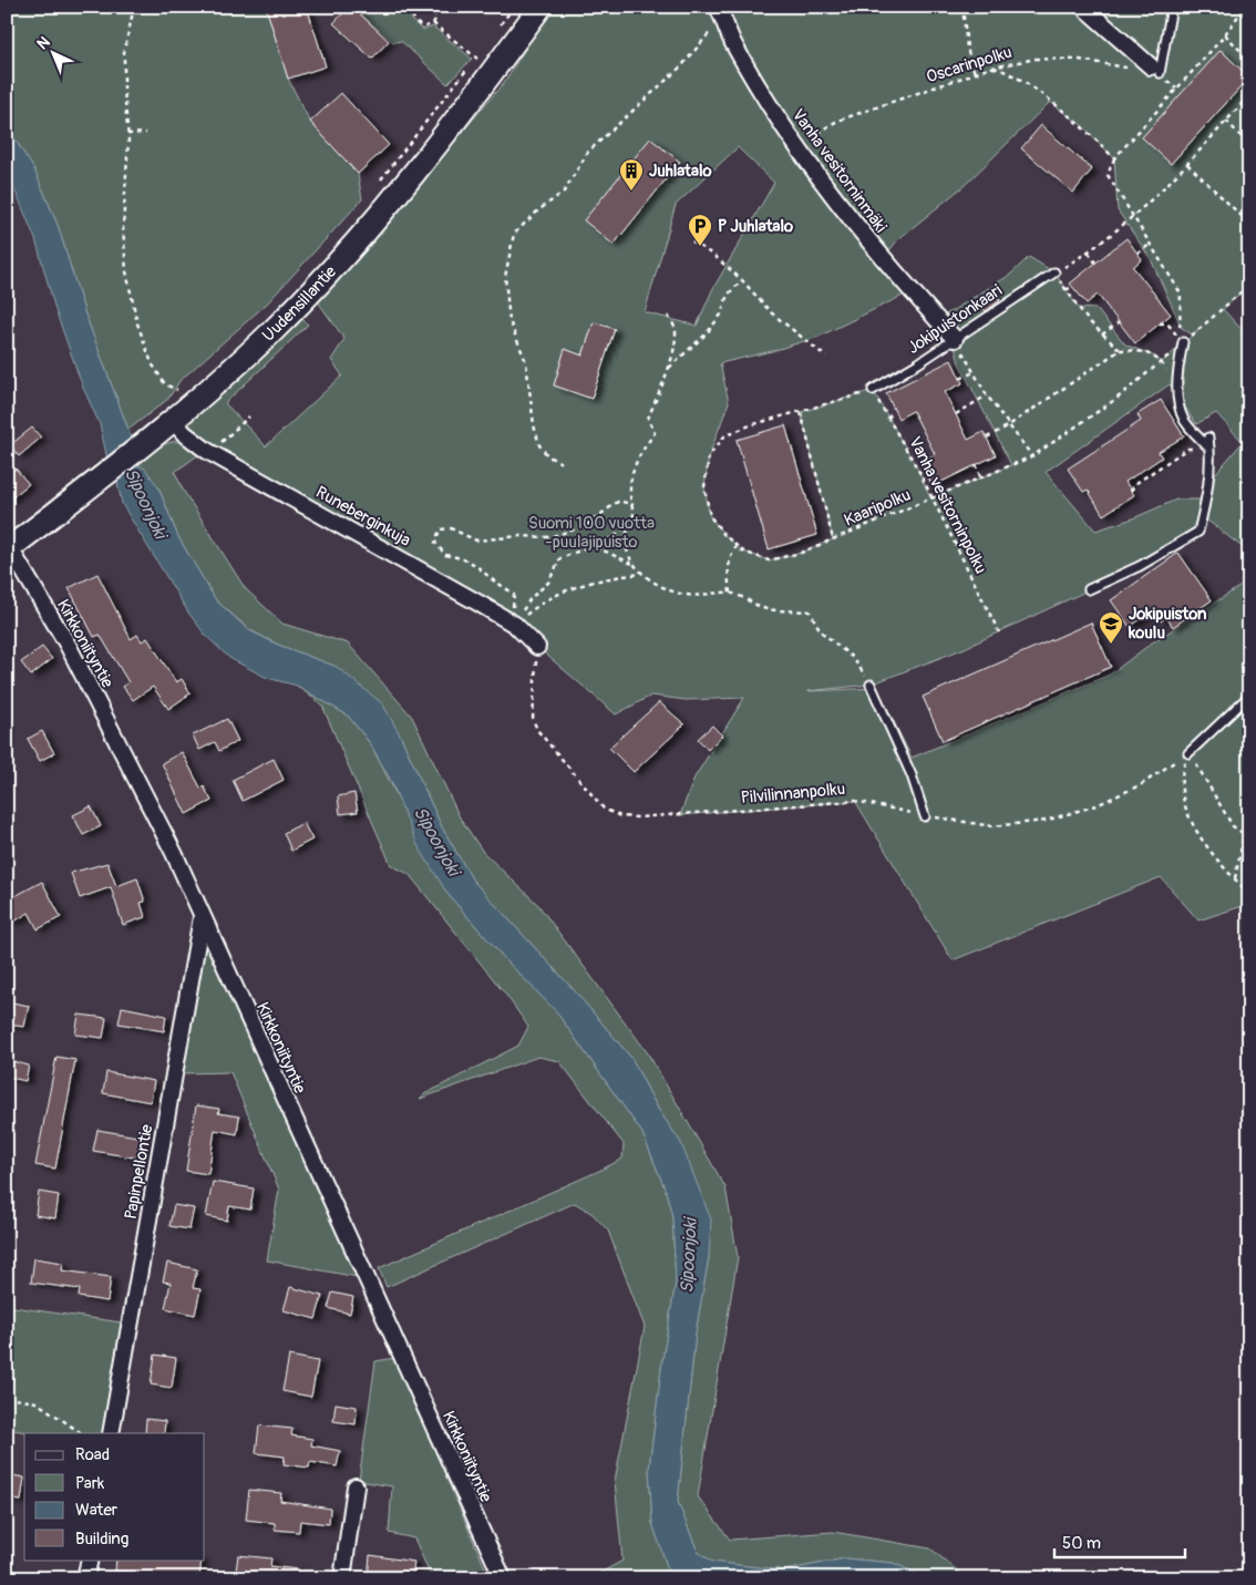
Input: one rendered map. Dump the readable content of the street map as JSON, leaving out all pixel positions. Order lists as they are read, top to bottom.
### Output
{
  "streets": {
    "street": [
      "Vanha vesitorninmäki",
      "Uudensillantie",
      "Runeberginkuja",
      "Kirkkoniityntie",
      "Papinpellontie"
    ],
    "lane": ["Jokipuistonkaari"],
    "path": [
      "Oscarinpolku",
      "Vanha vesitorninpolku",
      "Kaaripolku",
      "Pilvilinnanpolku"
    ]
  },
  "crossings": [
    ["Oscarinpolku", "Vanha vesitorninmäki"],
    ["Vanha vesitorninmäki", "Jokipuistonkaari"],
    ["Uudensillantie", "Runeberginkuja"],
    ["Uudensillantie", "Kirkkoniityntie"],
    ["Jokipuistonkaari", "Vanha vesitorninpolku"],
    ["Jokipuistonkaari", "Kaaripolku"],
    ["Vanha vesitorninpolku", "Kaaripolku"],
    ["Runeberginkuja", "Pilvilinnanpolku"],
    ["Kirkkoniityntie", "Papinpellontie"]
  ],
  "water": ["Sipoonjoki"],
  "parks": ["Suomi 100 vuotta -puulajipuisto"],
  "places": {
    "building": ["Juhlatalo"],
    "parking": ["P Juhlatalo"],
    "school or university": ["Jokipuiston koulu"]
  },
  "legend": [
    "Road",
    "Park",
    "Water",
    "Building"
  ],
  "scale_bar": "50 m",
  "north": "top left"
}
